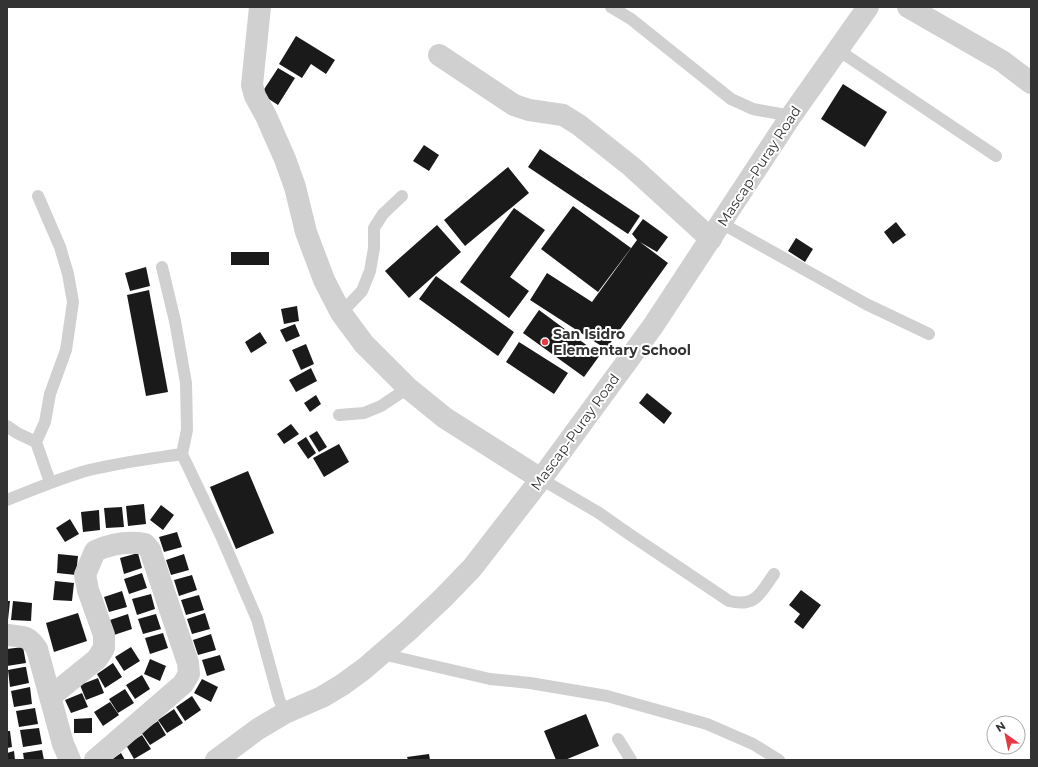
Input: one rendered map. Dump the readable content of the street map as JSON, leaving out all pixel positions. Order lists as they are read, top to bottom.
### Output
{
  "streets": {
    "street": ["Mascap-Puray Road"]
  },
  "places": ["San Isidro Elementary School"],
  "north": "top left"
}
